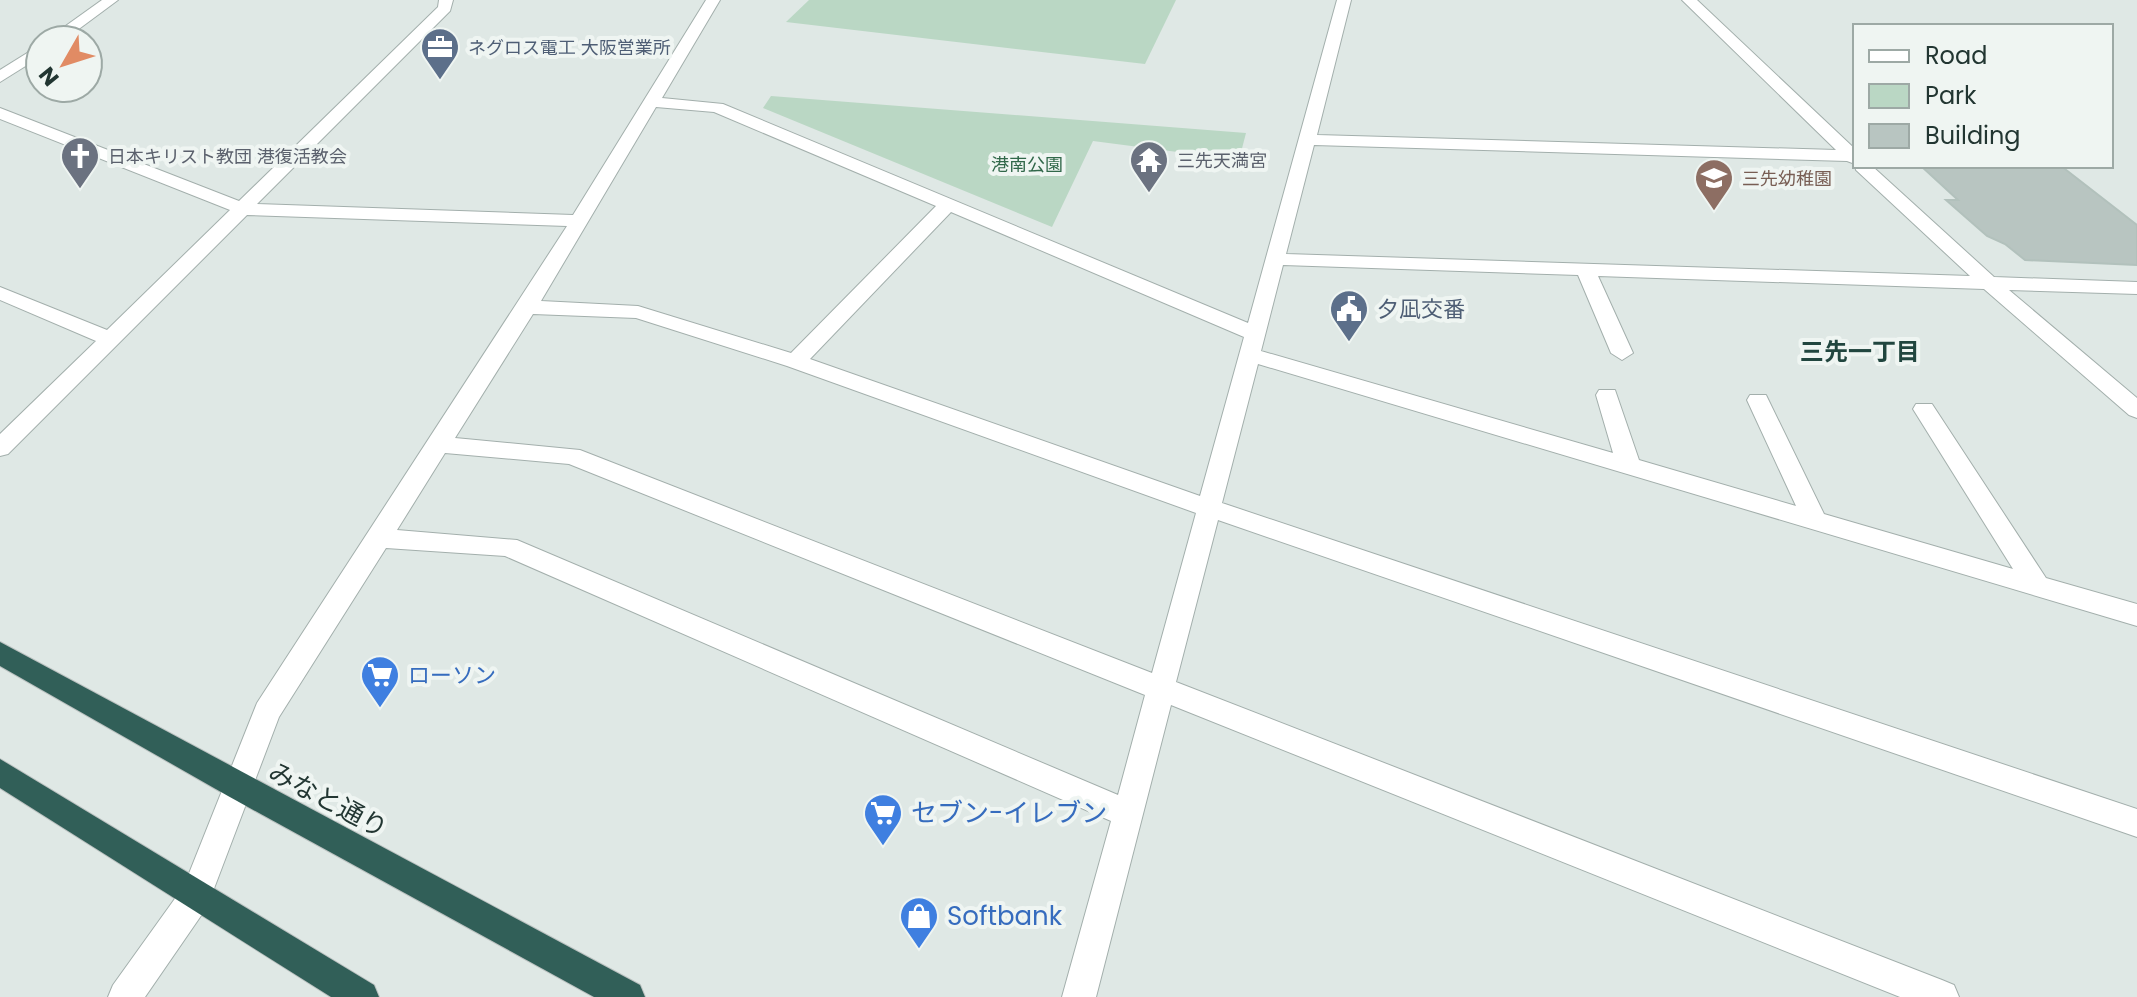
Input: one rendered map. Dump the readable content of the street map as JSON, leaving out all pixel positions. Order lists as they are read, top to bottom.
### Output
{
  "streets": {
    "highway": ["みなと通り"]
  },
  "districts": ["三先一丁目"],
  "parks": ["港南公園"],
  "places": {
    "office": ["ネグロス電工 大阪営業所"],
    "church": ["日本キリスト教団 港復活教会"],
    "temple": ["三先天満宮"],
    "school or university": ["三先幼稚園"],
    "public building": ["夕凪交番"],
    "supermarket": ["ローソン", "セブン-イレブン"],
    "shop": ["Softbank"]
  },
  "legend": ["Road", "Park", "Building"],
  "north": "bottom left"
}
